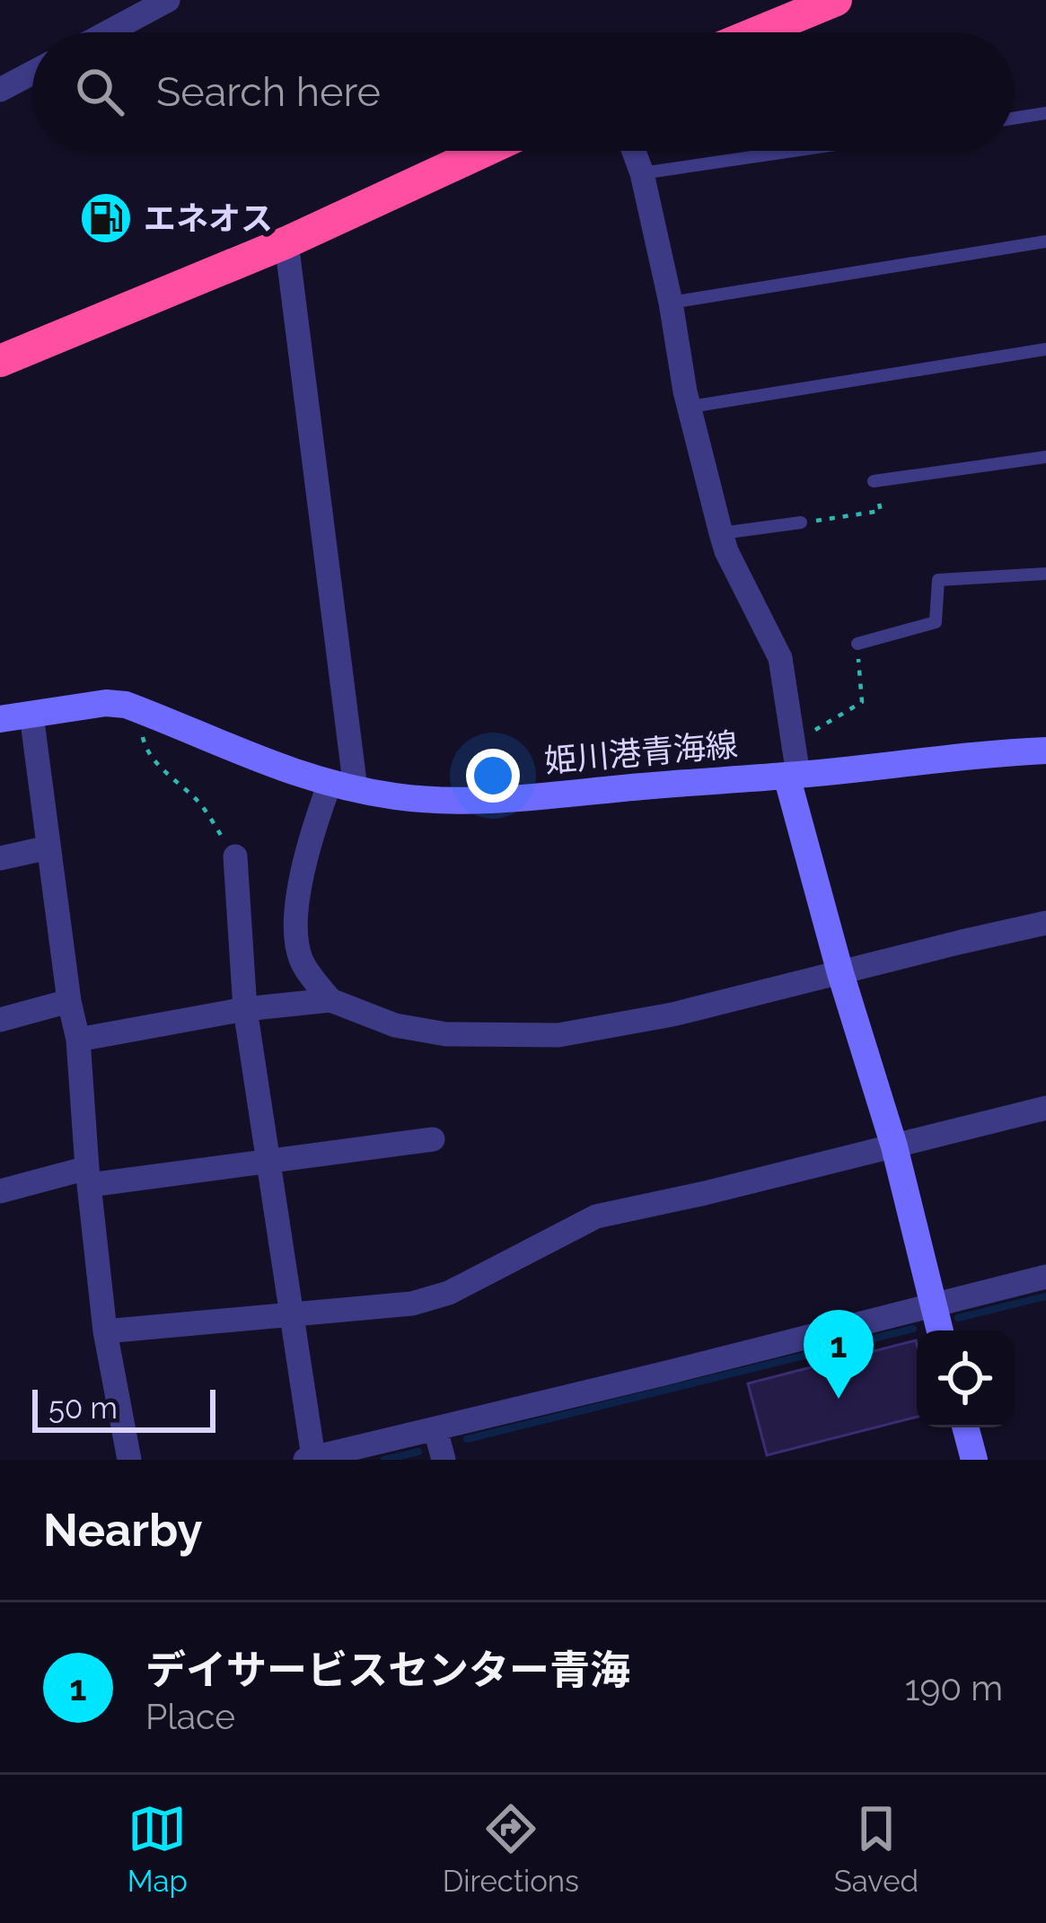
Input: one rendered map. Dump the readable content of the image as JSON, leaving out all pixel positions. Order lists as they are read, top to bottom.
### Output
{
  "streets": {
    "main road": ["姫川港青海線"]
  },
  "places": {
    "fuel station": ["エネオス"]
  },
  "scale_bar": "50 m",
  "page": {
    "search": "Search here",
    "pins": "1",
    "scale": "50 m",
    "heading": "Nearby",
    "list": [
      {
        "mark": "1",
        "name": "デイサービスセンター青海",
        "note": "Place",
        "value": "190 m"
      }
    ],
    "nav": ["Map", "Directions", "Saved"]
  }
}
